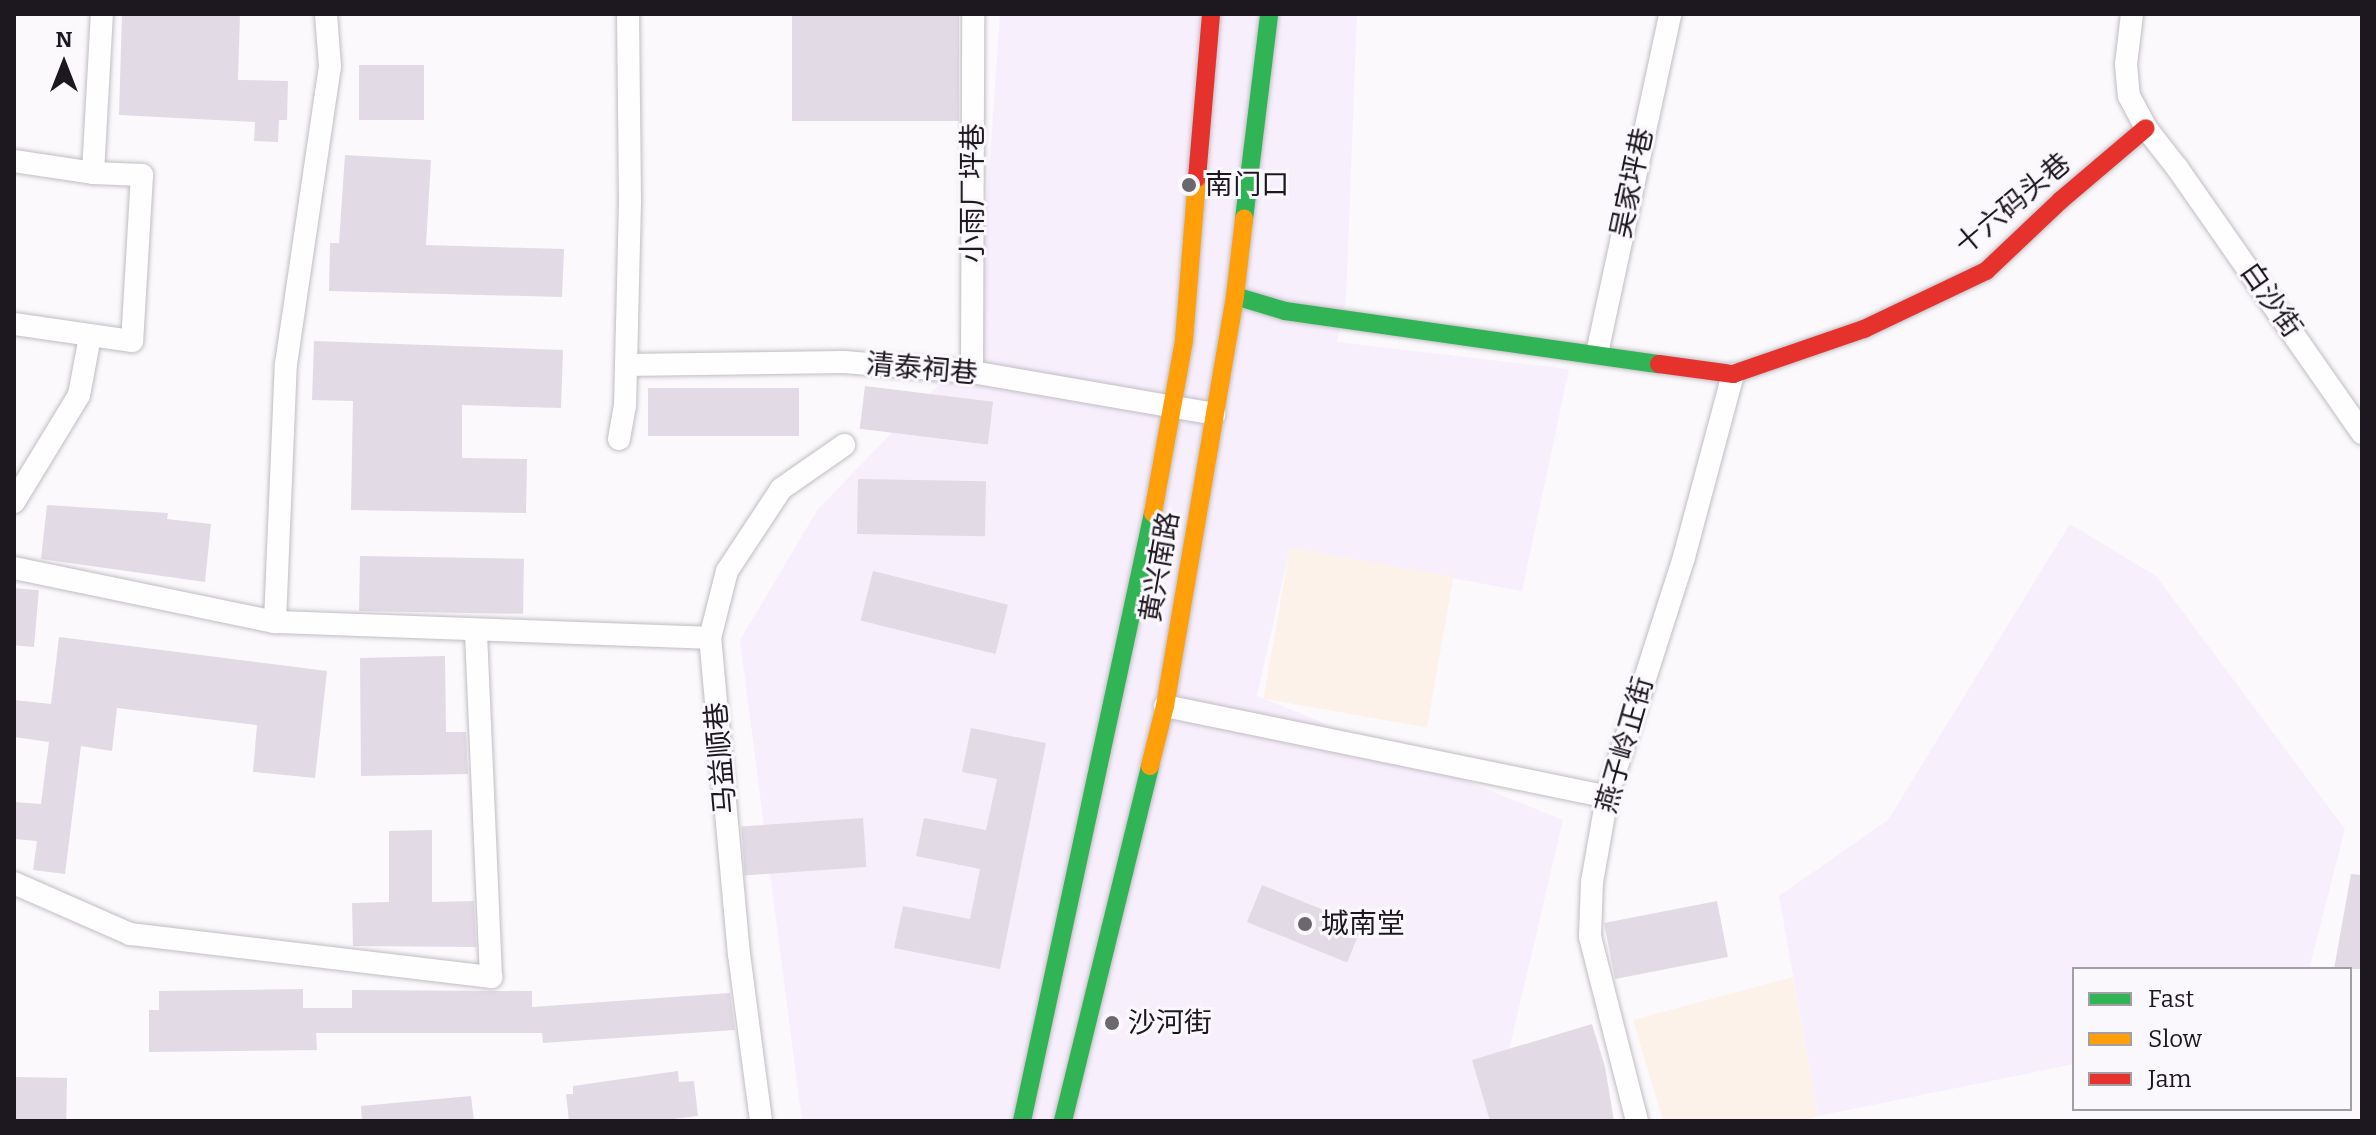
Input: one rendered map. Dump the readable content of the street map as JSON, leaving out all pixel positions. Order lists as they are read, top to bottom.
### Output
{
  "streets": {
    "main road": ["十六码头巷", "黄兴南路"],
    "street": [
      "吴家坪巷",
      "小雨厂坪巷",
      "白沙街",
      "清泰祠巷",
      "燕子岭正街",
      "马益顺巷"
    ]
  },
  "crossings": [
    ["小雨厂坪巷", "清泰祠巷"],
    ["十六码头巷", "白沙街"],
    ["十六码头巷", "燕子岭正街"],
    ["清泰祠巷", "黄兴南路"]
  ],
  "places": ["南门口", "城南堂", "沙河街"],
  "legend": ["Fast", "Slow", "Jam"],
  "north": "top"
}
